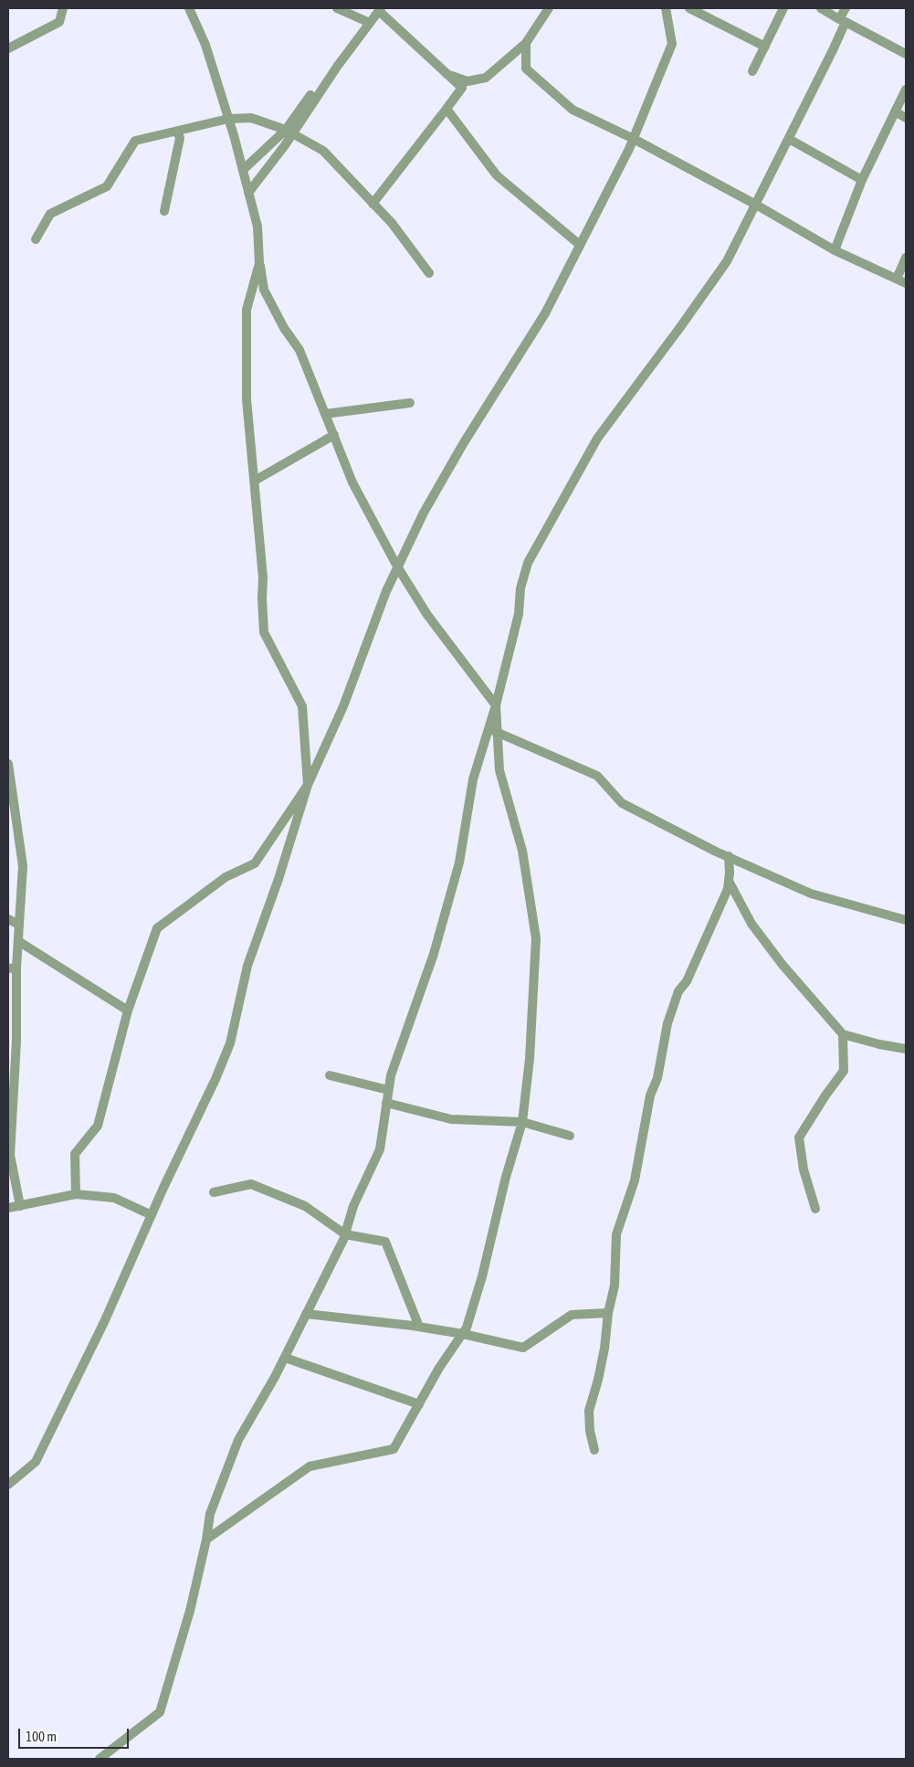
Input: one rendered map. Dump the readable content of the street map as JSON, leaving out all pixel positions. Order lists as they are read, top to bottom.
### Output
{
  "scale_bar": "100 m"
}
